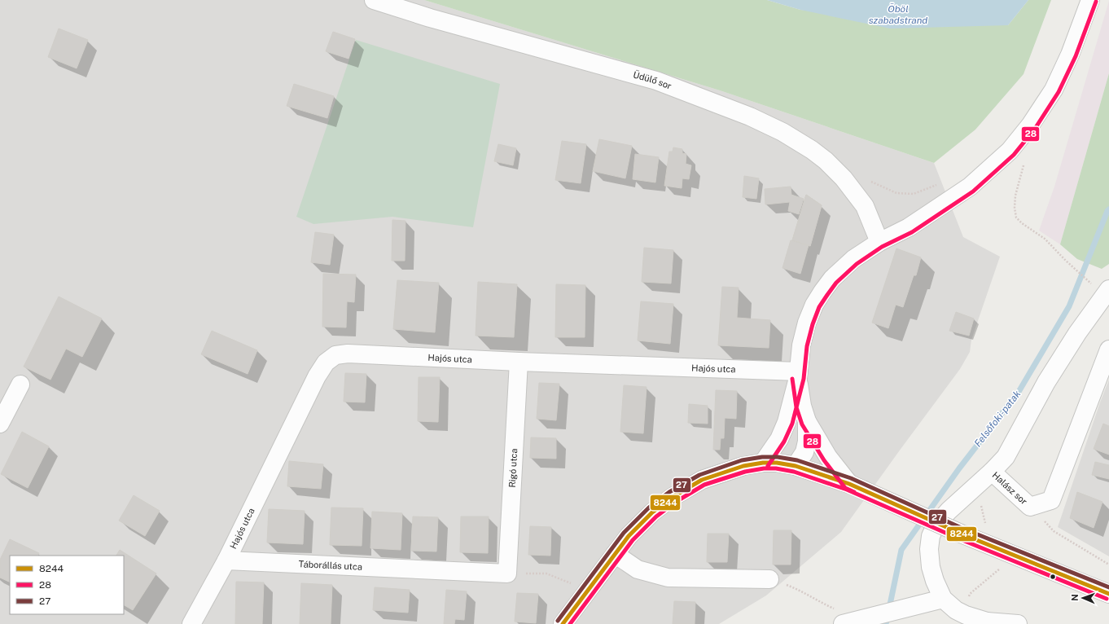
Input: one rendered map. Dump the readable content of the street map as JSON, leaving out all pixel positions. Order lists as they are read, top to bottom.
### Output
{
  "streets": {
    "street": [
      "Üdülő sor",
      "Hajós utca",
      "Rigó utca",
      "Halász sor",
      "Táborállás utca"
    ]
  },
  "crossings": [
    ["Hajós utca", "Rigó utca"],
    ["Hajós utca", "Táborállás utca"],
    ["Rigó utca", "Táborállás utca"]
  ],
  "water": ["Öböl szabadstrand", "Felsőfoki-patak"],
  "lines": ["transit line 28", "transit line 27", "transit line 8244"],
  "legend": ["8244", "28", "27"],
  "north": "left"
}
